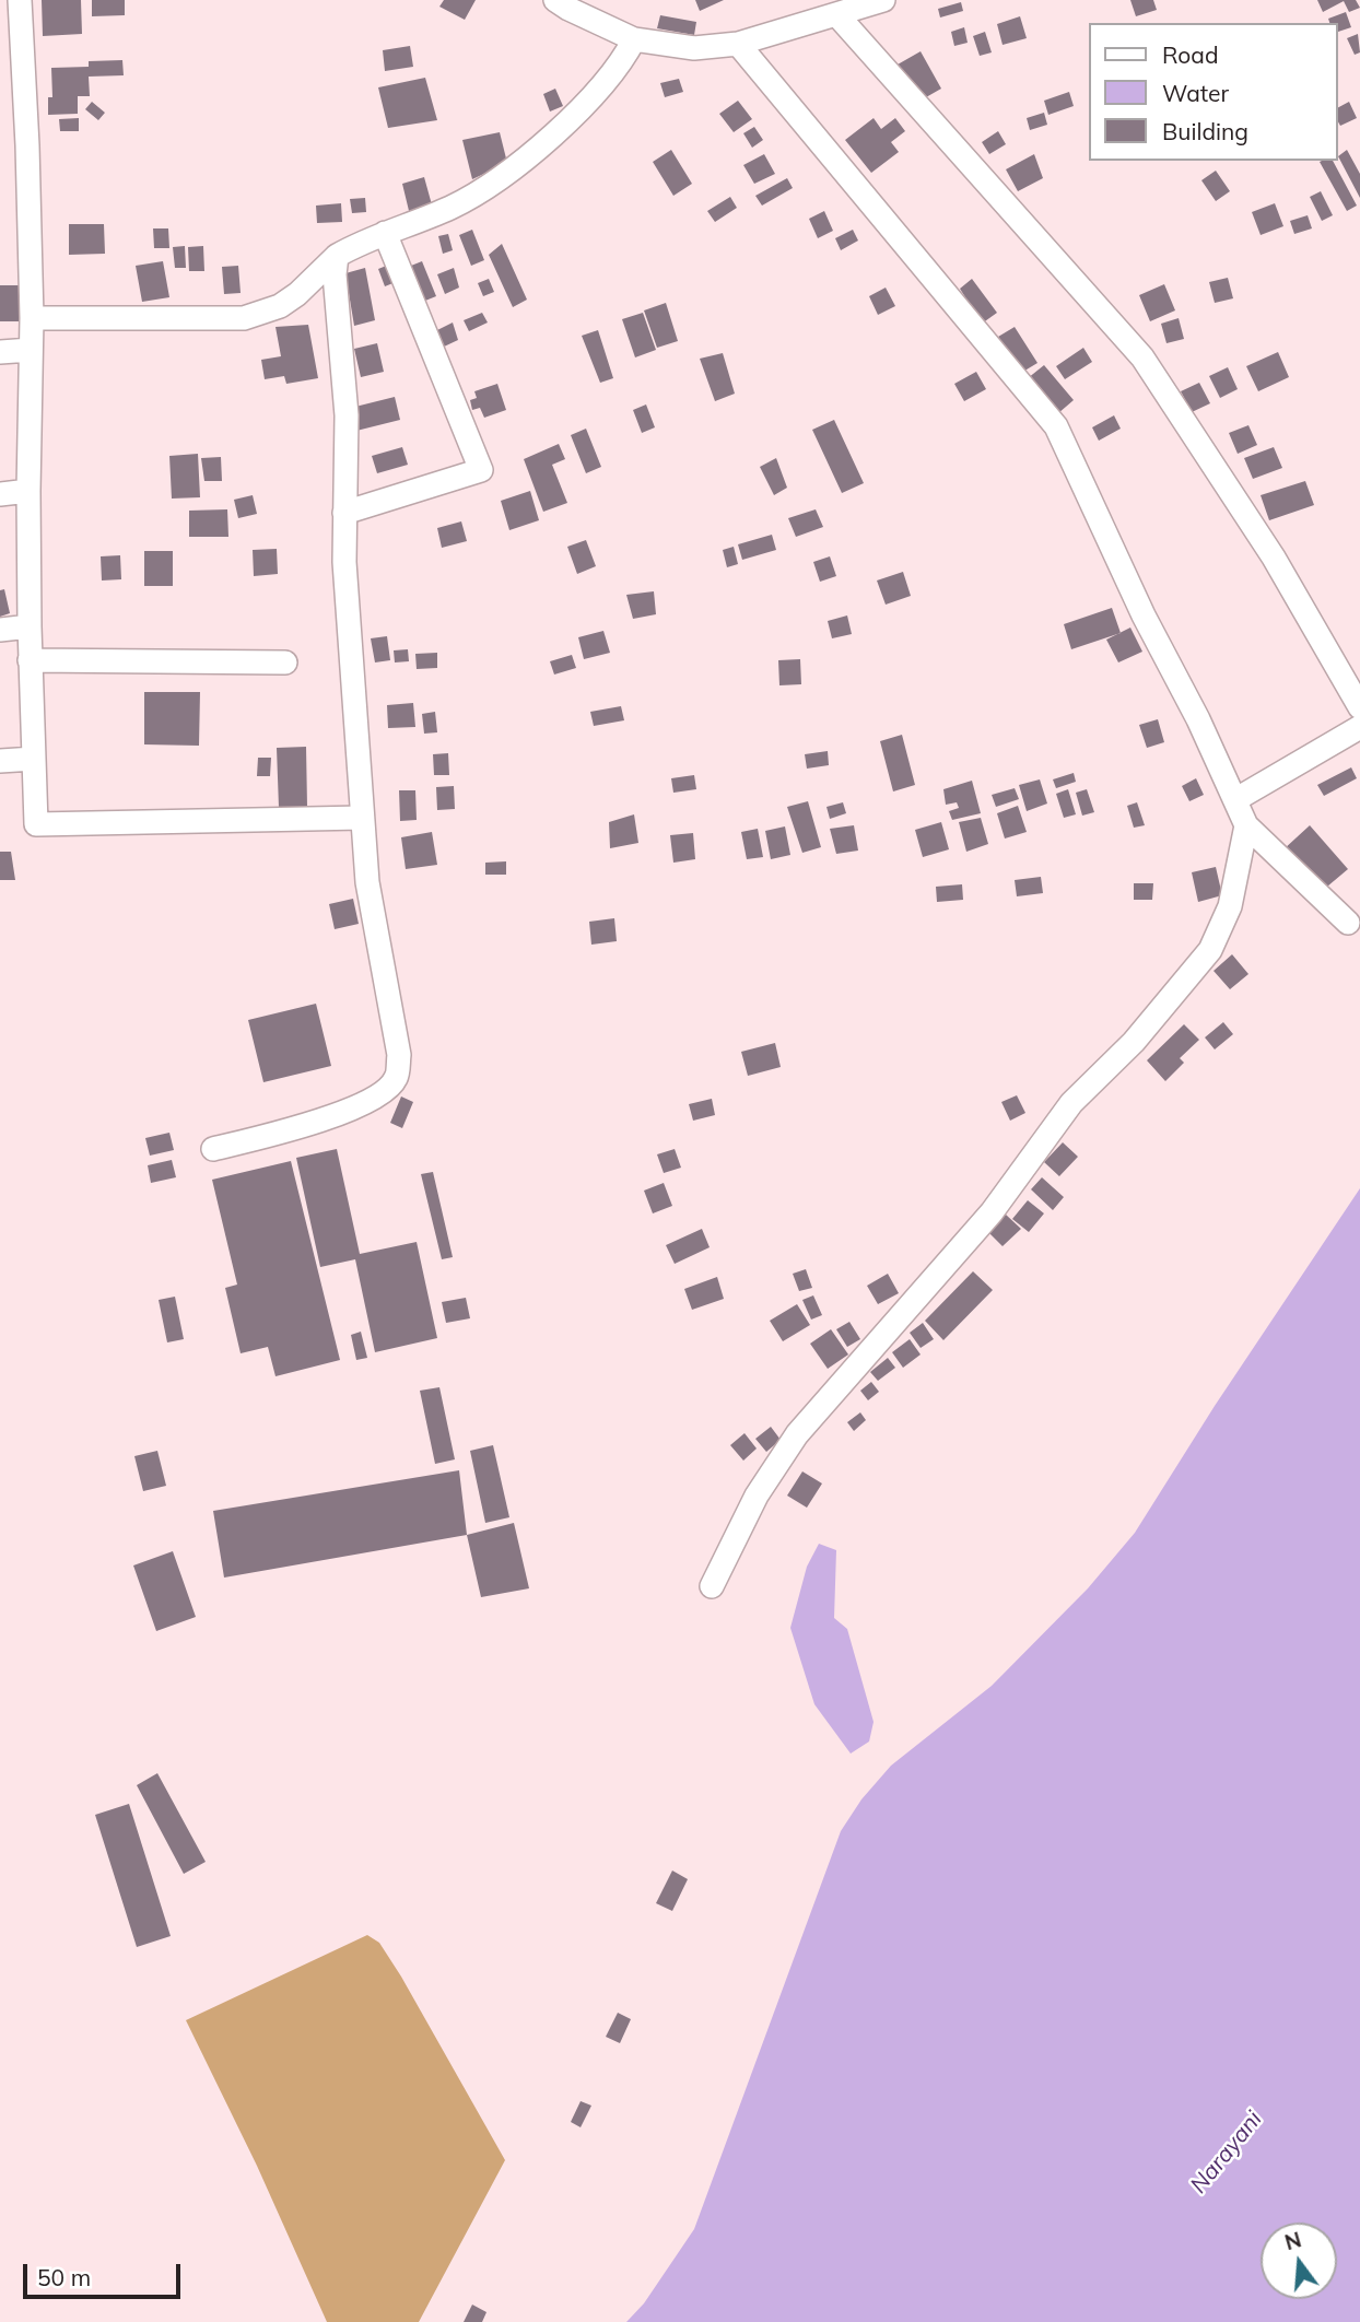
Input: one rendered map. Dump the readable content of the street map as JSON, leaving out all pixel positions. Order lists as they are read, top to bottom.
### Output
{
  "water": ["Narayani"],
  "legend": ["Road", "Water", "Building"],
  "scale_bar": "50 m",
  "north": "top"
}
